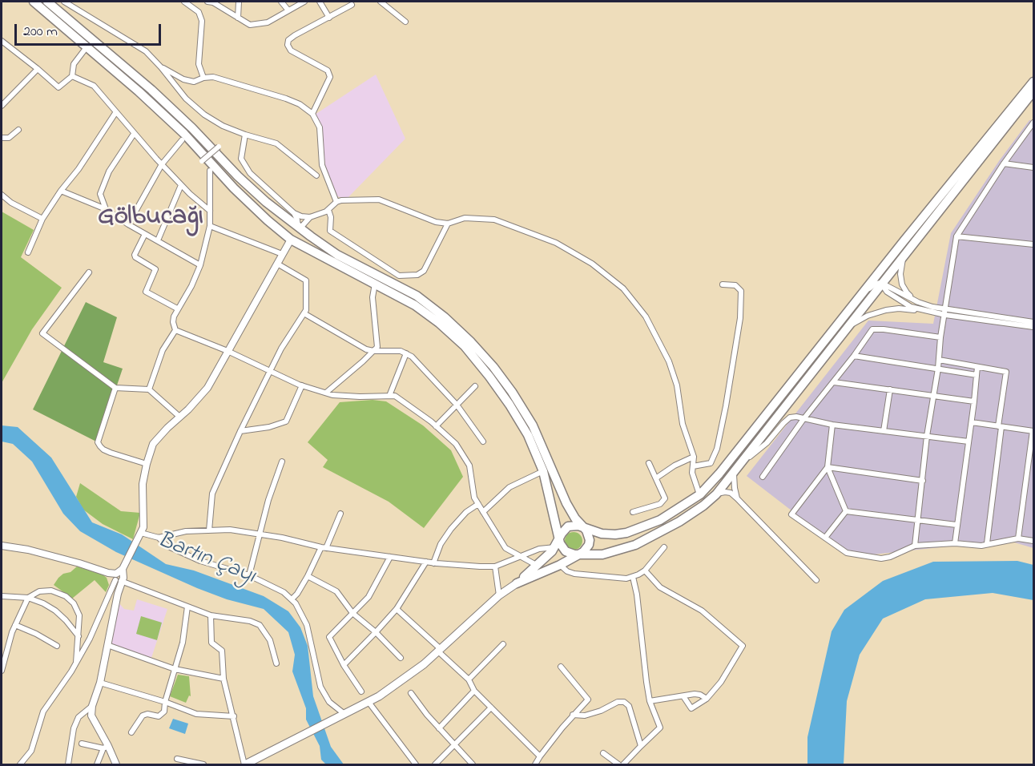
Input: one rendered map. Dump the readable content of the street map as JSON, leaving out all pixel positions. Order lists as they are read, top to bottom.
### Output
{
  "districts": ["Gölbucağı"],
  "water": ["Bartın Çayı"],
  "scale_bar": "200 m"
}
